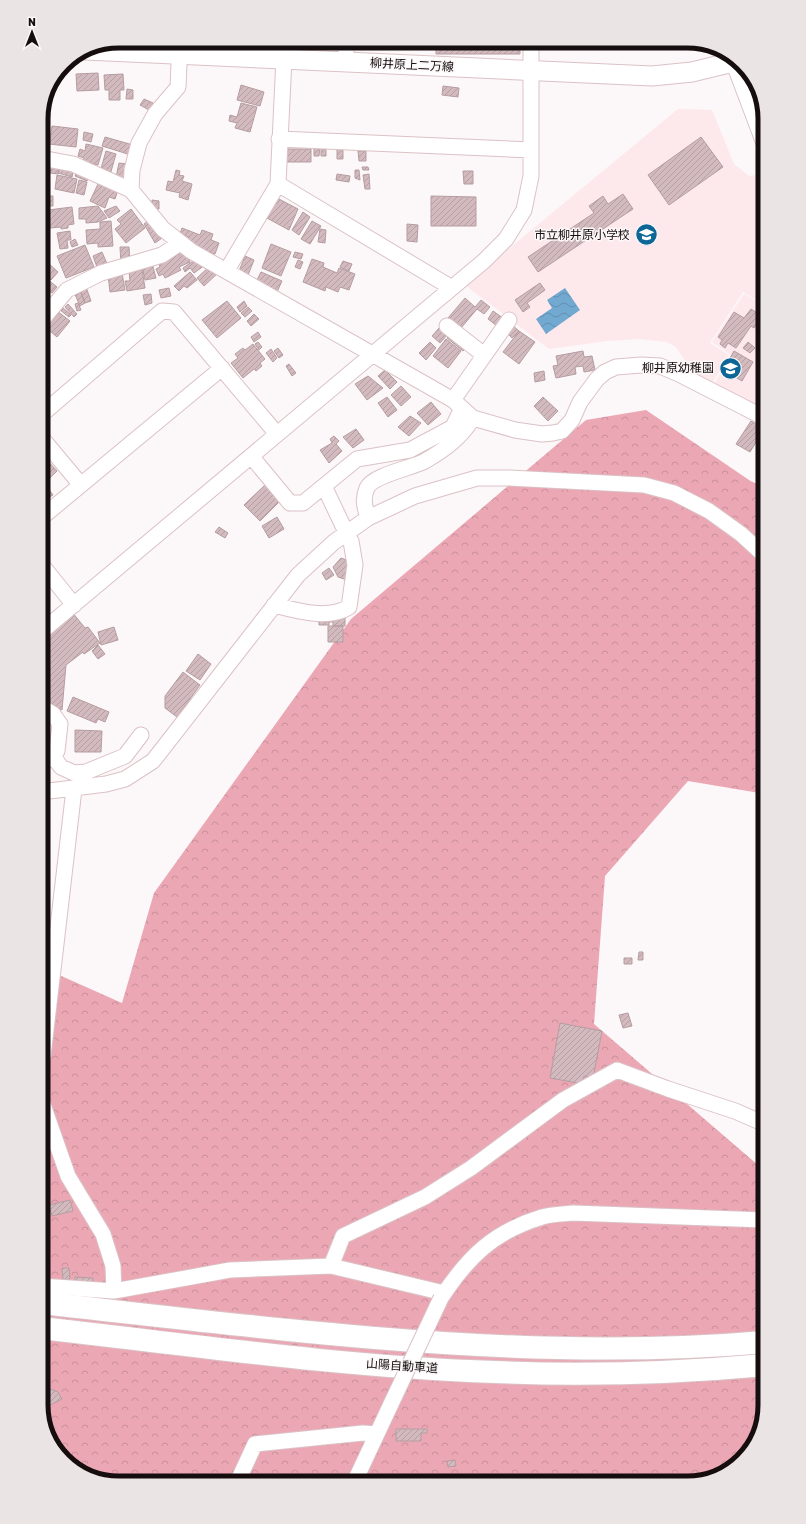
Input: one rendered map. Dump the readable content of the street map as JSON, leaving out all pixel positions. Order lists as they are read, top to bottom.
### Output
{
  "streets": {
    "highway": ["山陽自動車道"],
    "main road": ["柳井原上二万線"]
  },
  "places": {
    "school or university": ["市立柳井原小学校", "柳井原幼稚園"]
  },
  "north": "top"
}
